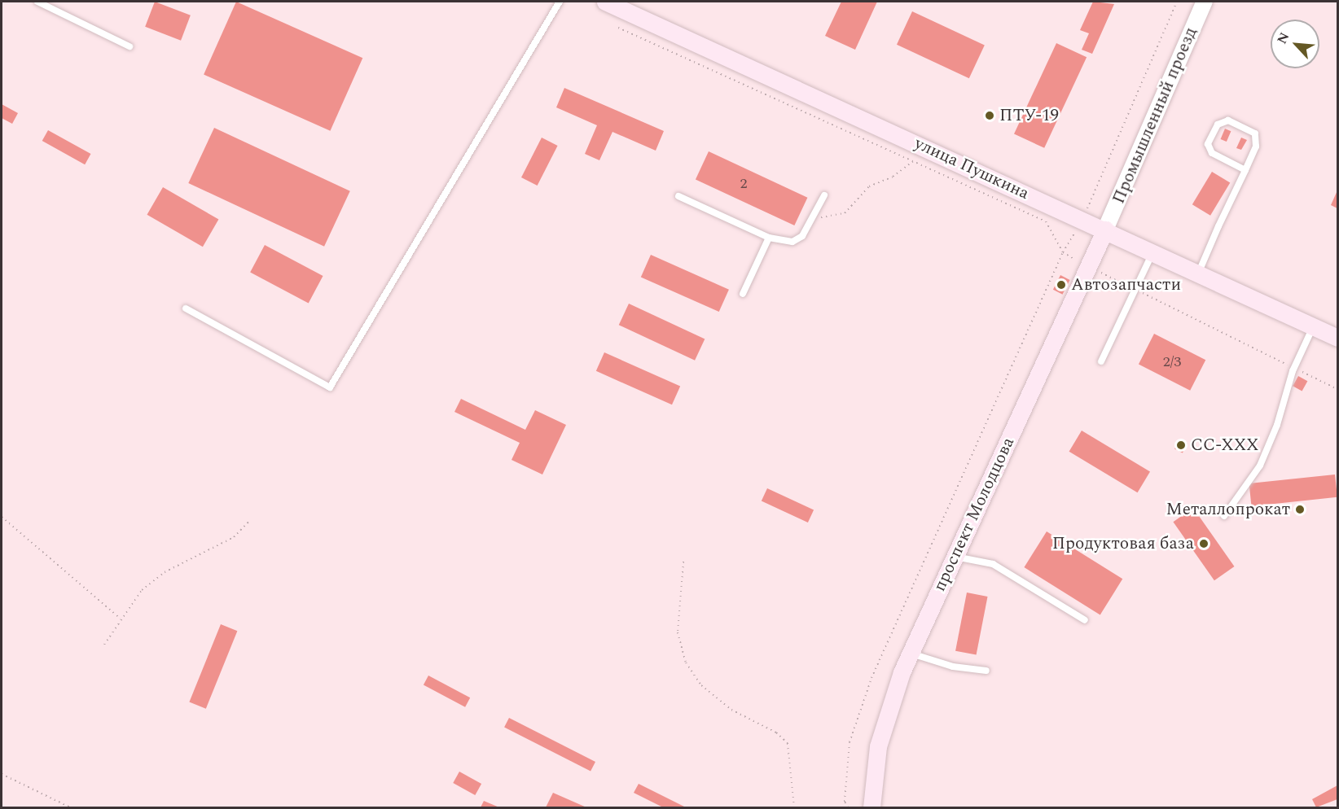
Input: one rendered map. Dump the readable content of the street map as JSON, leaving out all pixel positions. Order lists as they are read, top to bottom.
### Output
{
  "streets": {
    "main road": ["улица Пушкина", "проспект Молодцова"],
    "street": ["Промышленный проезд"]
  },
  "crossings": [
    ["Промышленный проезд", "улица Пушкина"],
    ["Промышленный проезд", "проспект Молодцова"],
    ["улица Пушкина", "проспект Молодцова"]
  ],
  "places": [
    "ПТУ-19",
    "Автозапчасти",
    "СС-ХХХ",
    "Металлопрокат",
    "Продуктовая база"
  ],
  "house_numbers": ["2", "2/3"],
  "north": "top left"
}
